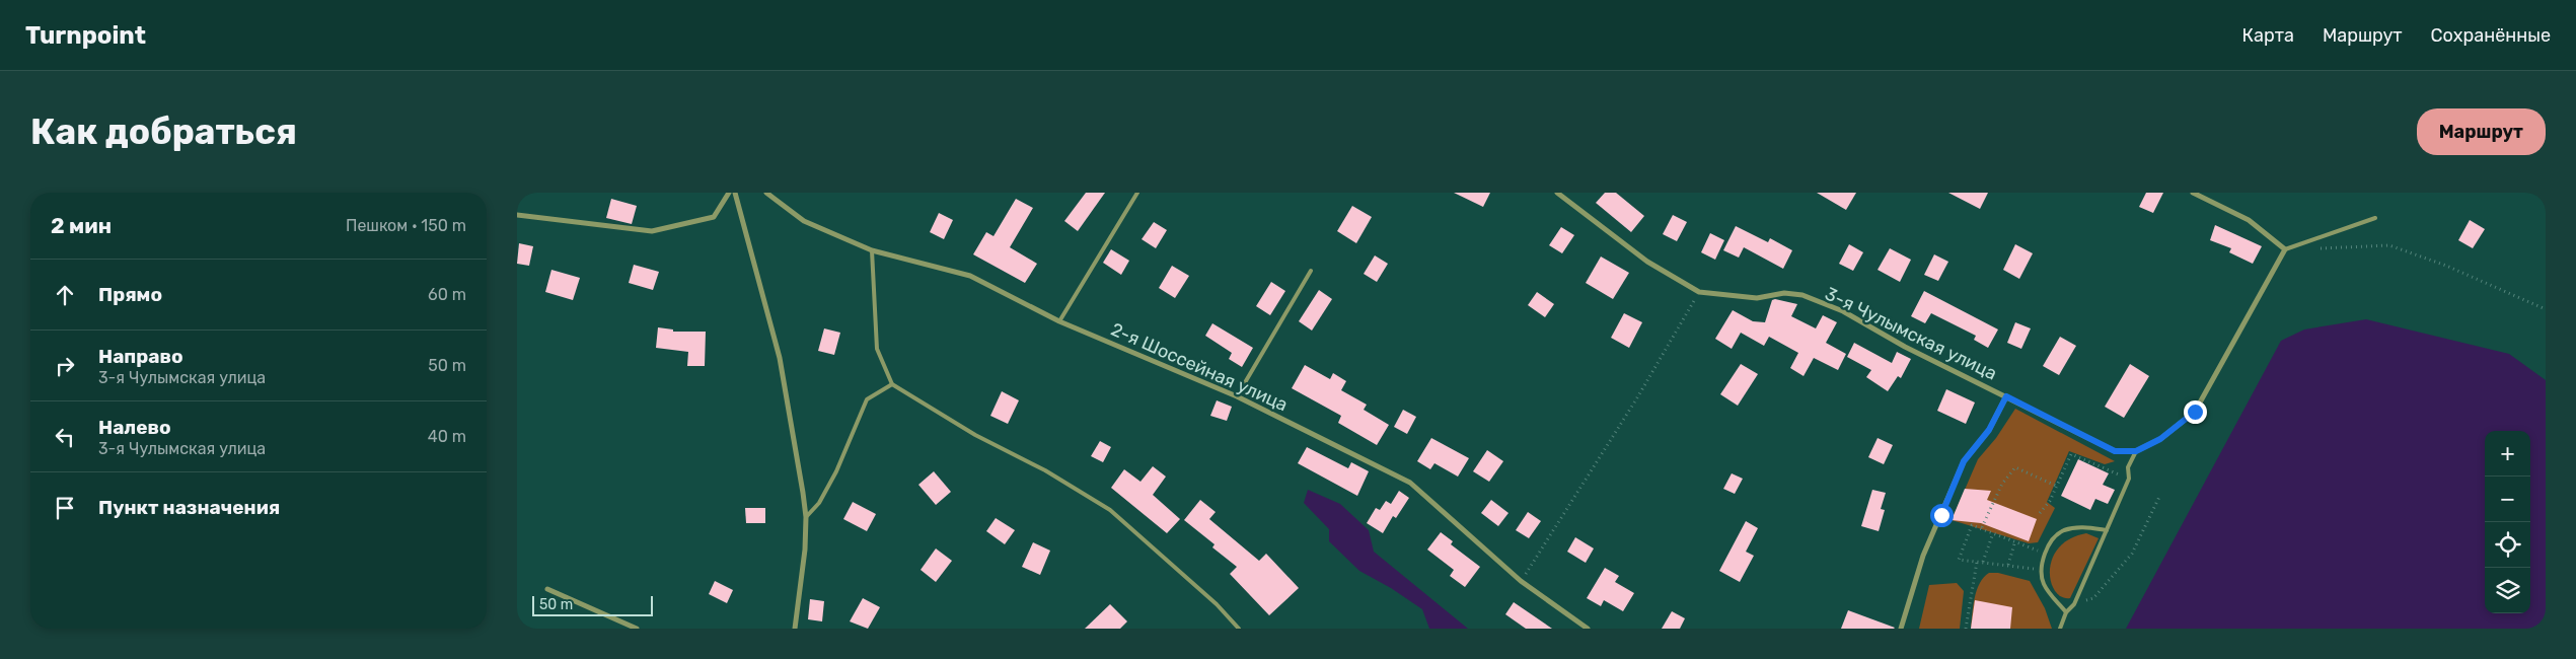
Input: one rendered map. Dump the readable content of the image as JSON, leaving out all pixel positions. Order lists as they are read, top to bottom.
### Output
{
  "streets": {
    "street": ["3-я Чулымская улица", "2-я Шоссейная улица"]
  },
  "scale_bar": "50 m",
  "page": {
    "header": "Turnpoint",
    "nav": ["Карта", "Маршрут", "Сохранённые"],
    "buttons": "Маршрут",
    "title": "Как добраться",
    "heading": ["2 мин", "Пешком · 150 m"],
    "list": [
      ["Прямо", "60 m"],
      ["Направо", "3-я Чулымская улица", "50 m"],
      ["Налево", "3-я Чулымская улица", "40 m"],
      "Пункт назначения"
    ],
    "map_buttons": ["+", "−"],
    "scale": "50 m"
  }
}
